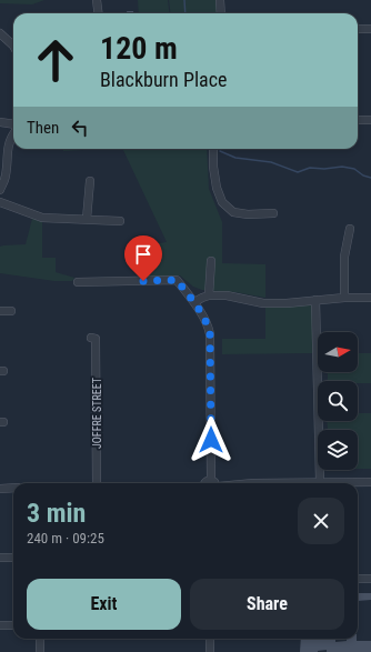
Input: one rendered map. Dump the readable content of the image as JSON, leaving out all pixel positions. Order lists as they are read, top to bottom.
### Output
{
  "streets": {
    "street": ["JOFFRE STREET"]
  },
  "north": "right",
  "page": {
    "turn": ["120 m", "Blackburn Place"],
    "then": "Then",
    "heading": ["3 min", "240 m · 09:25"],
    "buttons": ["Exit", "Share"]
  }
}
